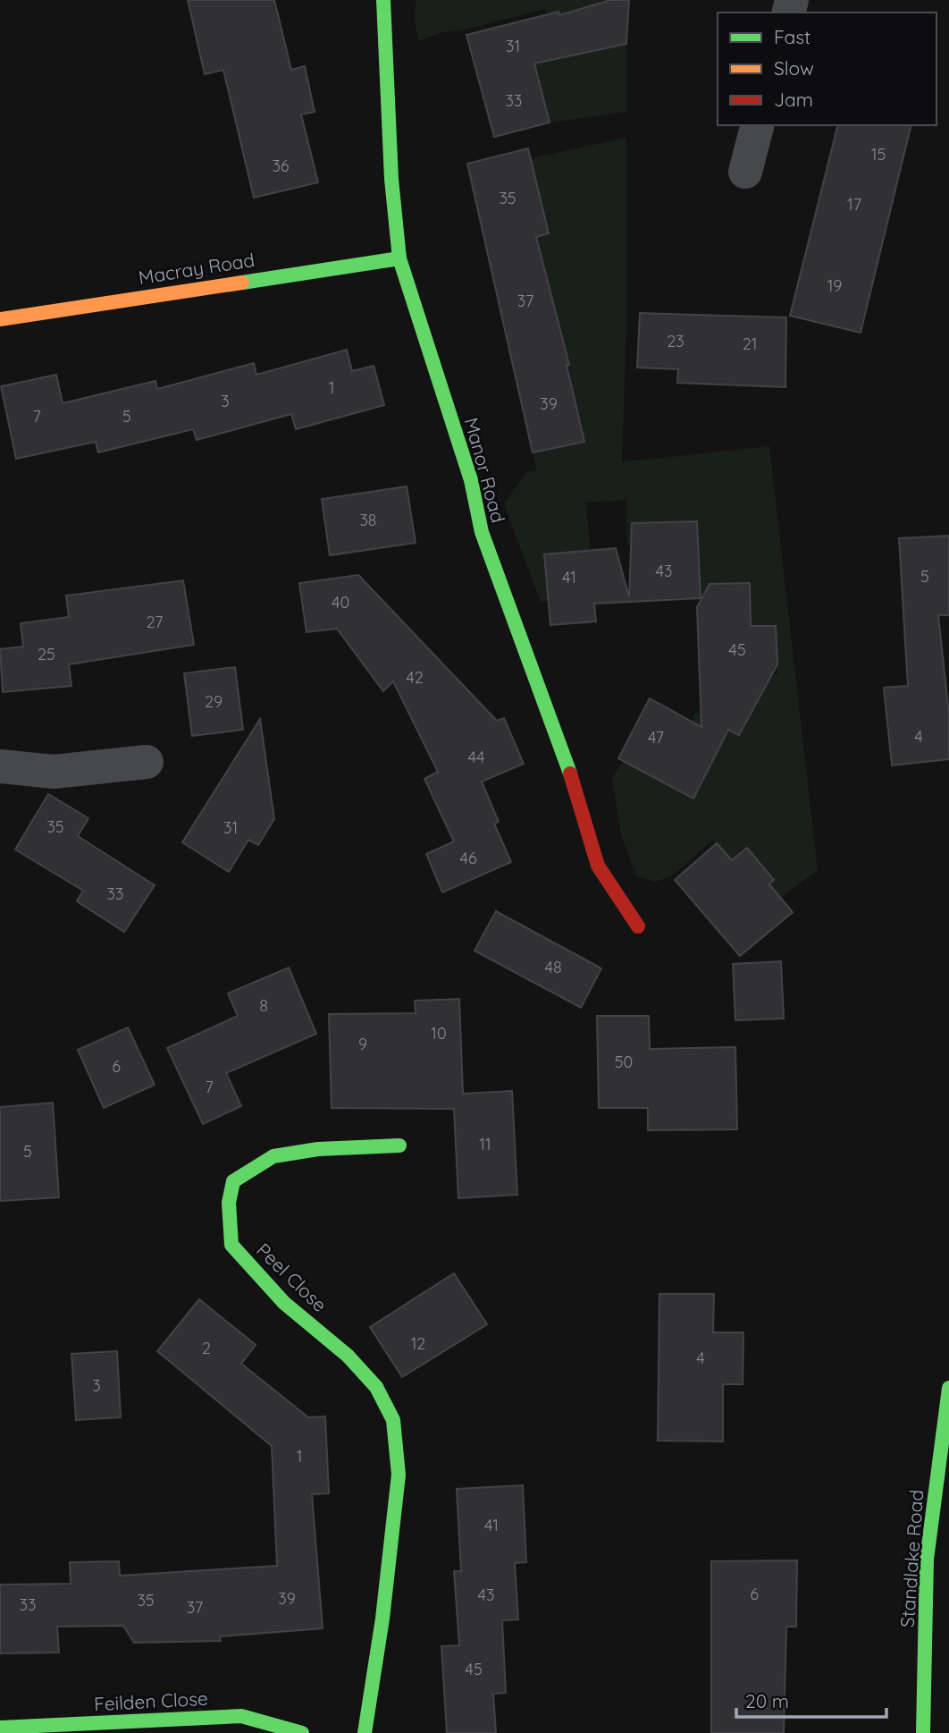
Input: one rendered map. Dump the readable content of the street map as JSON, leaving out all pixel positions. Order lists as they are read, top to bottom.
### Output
{
  "streets": {
    "street": [
      "Macray Road",
      "Manor Road",
      "Peel Close",
      "Standlake Road",
      "Feilden Close"
    ]
  },
  "crossings": [
    ["Macray Road", "Manor Road"]
  ],
  "house_numbers": [
    "31",
    "33",
    "15",
    "36",
    "35",
    "17",
    "19",
    "37",
    "23",
    "21",
    "1",
    "3",
    "39",
    "7",
    "5",
    "38",
    "43",
    "5",
    "41",
    "40",
    "27",
    "45",
    "25",
    "42",
    "29",
    "4",
    "47",
    "44",
    "35",
    "31",
    "46",
    "33",
    "48",
    "8",
    "10",
    "9",
    "50",
    "6",
    "7",
    "11",
    "5",
    "12",
    "2",
    "4",
    "3",
    "1",
    "41",
    "6",
    "43",
    "39",
    "35",
    "33",
    "37",
    "45"
  ],
  "legend": ["Fast", "Slow", "Jam"],
  "scale_bar": "20 m"
}
